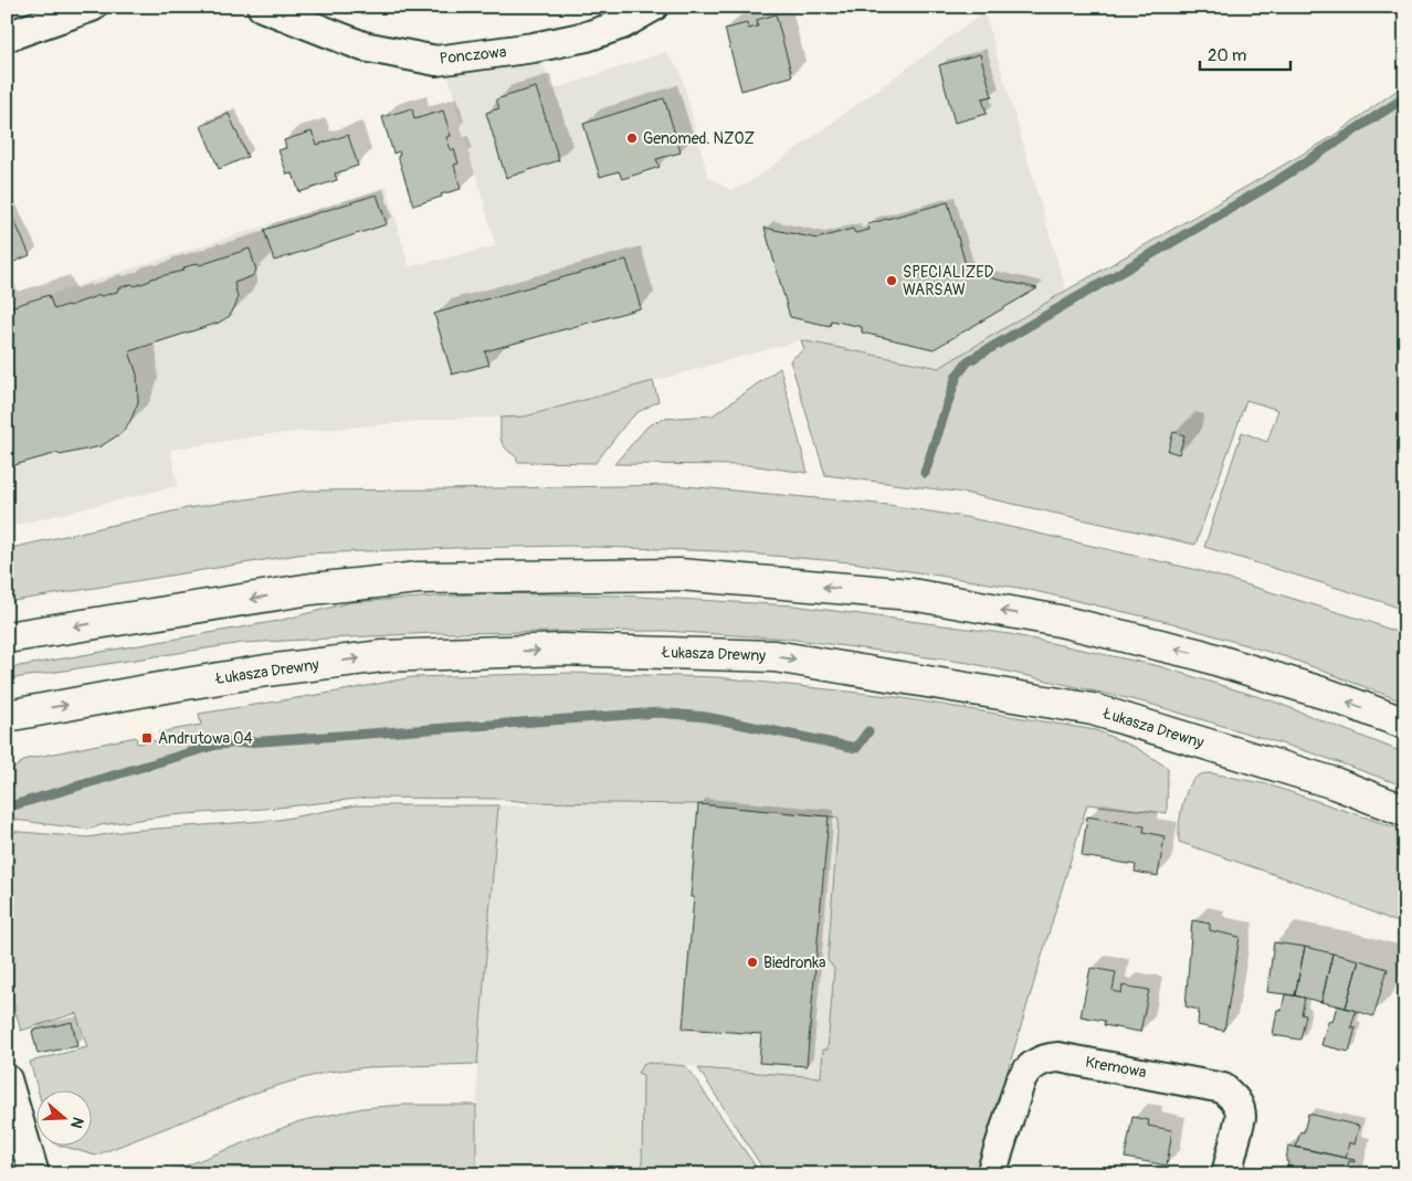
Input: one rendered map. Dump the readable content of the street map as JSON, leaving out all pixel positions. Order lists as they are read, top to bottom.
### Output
{
  "streets": {
    "main road": ["Łukasza Drewny"],
    "street": ["Ponczowa", "Kremowa"]
  },
  "places": {
    "other": ["Genomed. NZOZ", "SPECIALIZED WARSAW", "Biedronka"],
    "transit": ["Andrutowa 04"]
  },
  "scale_bar": "20 m",
  "north": "right"
}
